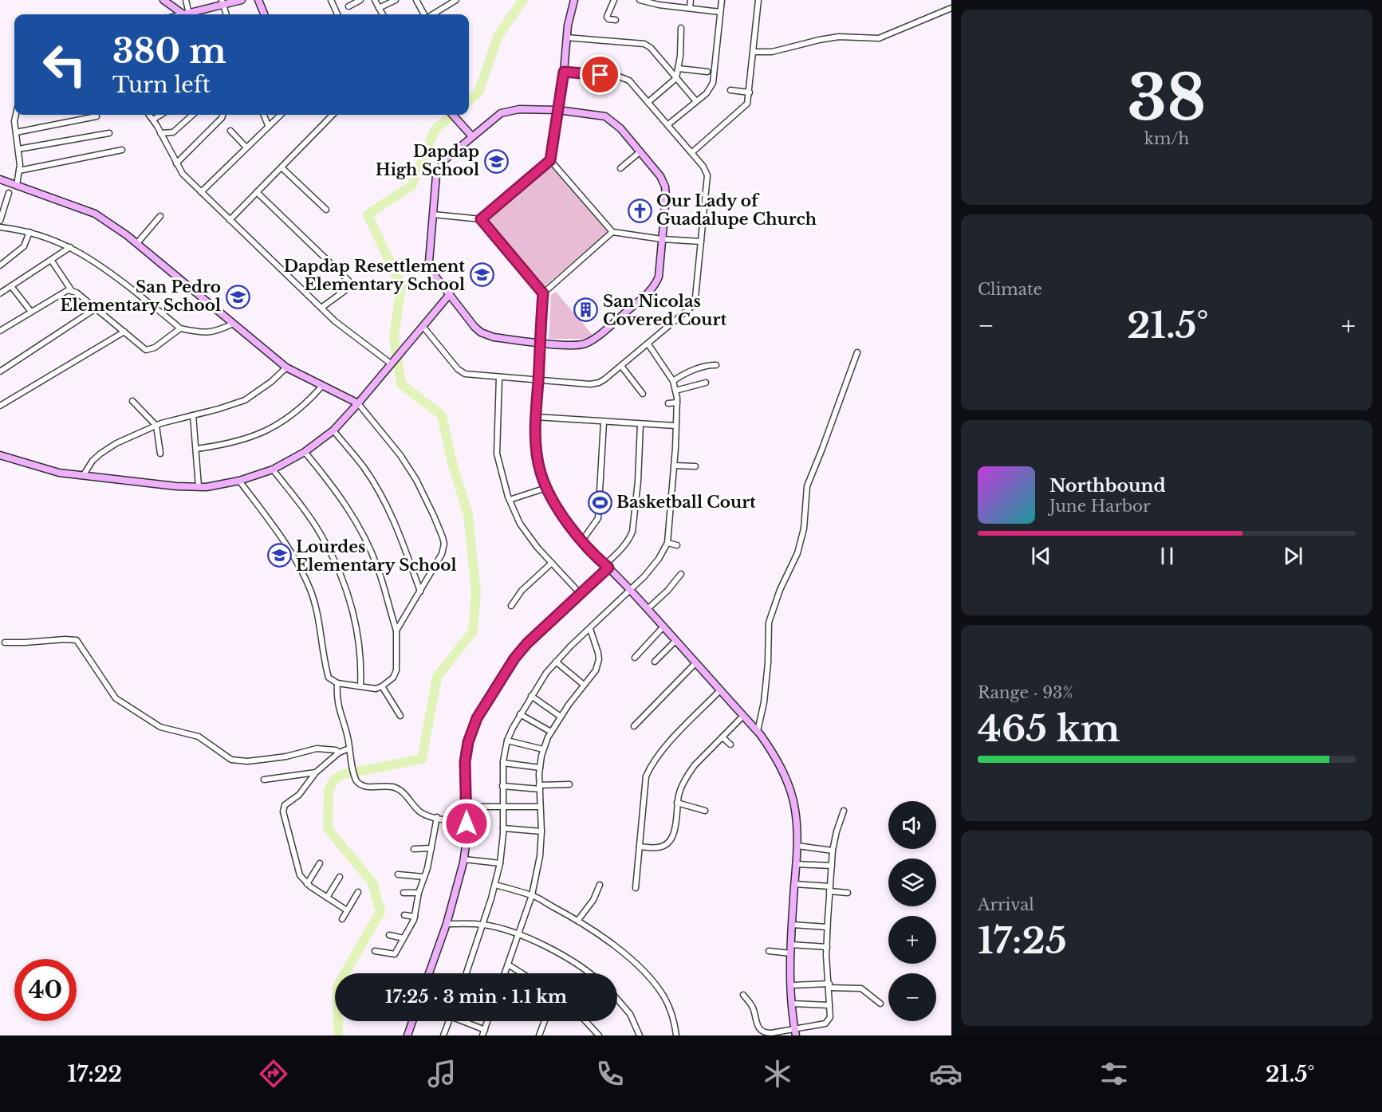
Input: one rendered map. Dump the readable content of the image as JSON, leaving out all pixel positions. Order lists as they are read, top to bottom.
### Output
{
  "places": {
    "school or university": [
      "Dapdap High School",
      "Dapdap Resettlement Elementary School",
      "San Pedro Elementary School",
      "Lourdes Elementary School"
    ],
    "church": ["Our Lady of Guadalupe Church"],
    "building": ["San Nicolas Covered Court"],
    "sports": ["Basketball Court"]
  },
  "page": {
    "tile": [
      ["38", "km/h"],
      "Climate",
      ["Range · 93%", "465 km"],
      ["Arrival", "17:25"]
    ],
    "turn": ["380 m", "Turn left"],
    "heat": ["−", "21.5°", "+"],
    "song": ["Northbound", "June Harbor"],
    "map_buttons": ["+", "−"],
    "limit": "40",
    "trip": "17:25 · 3 min · 1.1 km",
    "tabs": ["17:22", "21.5°"]
  }
}
